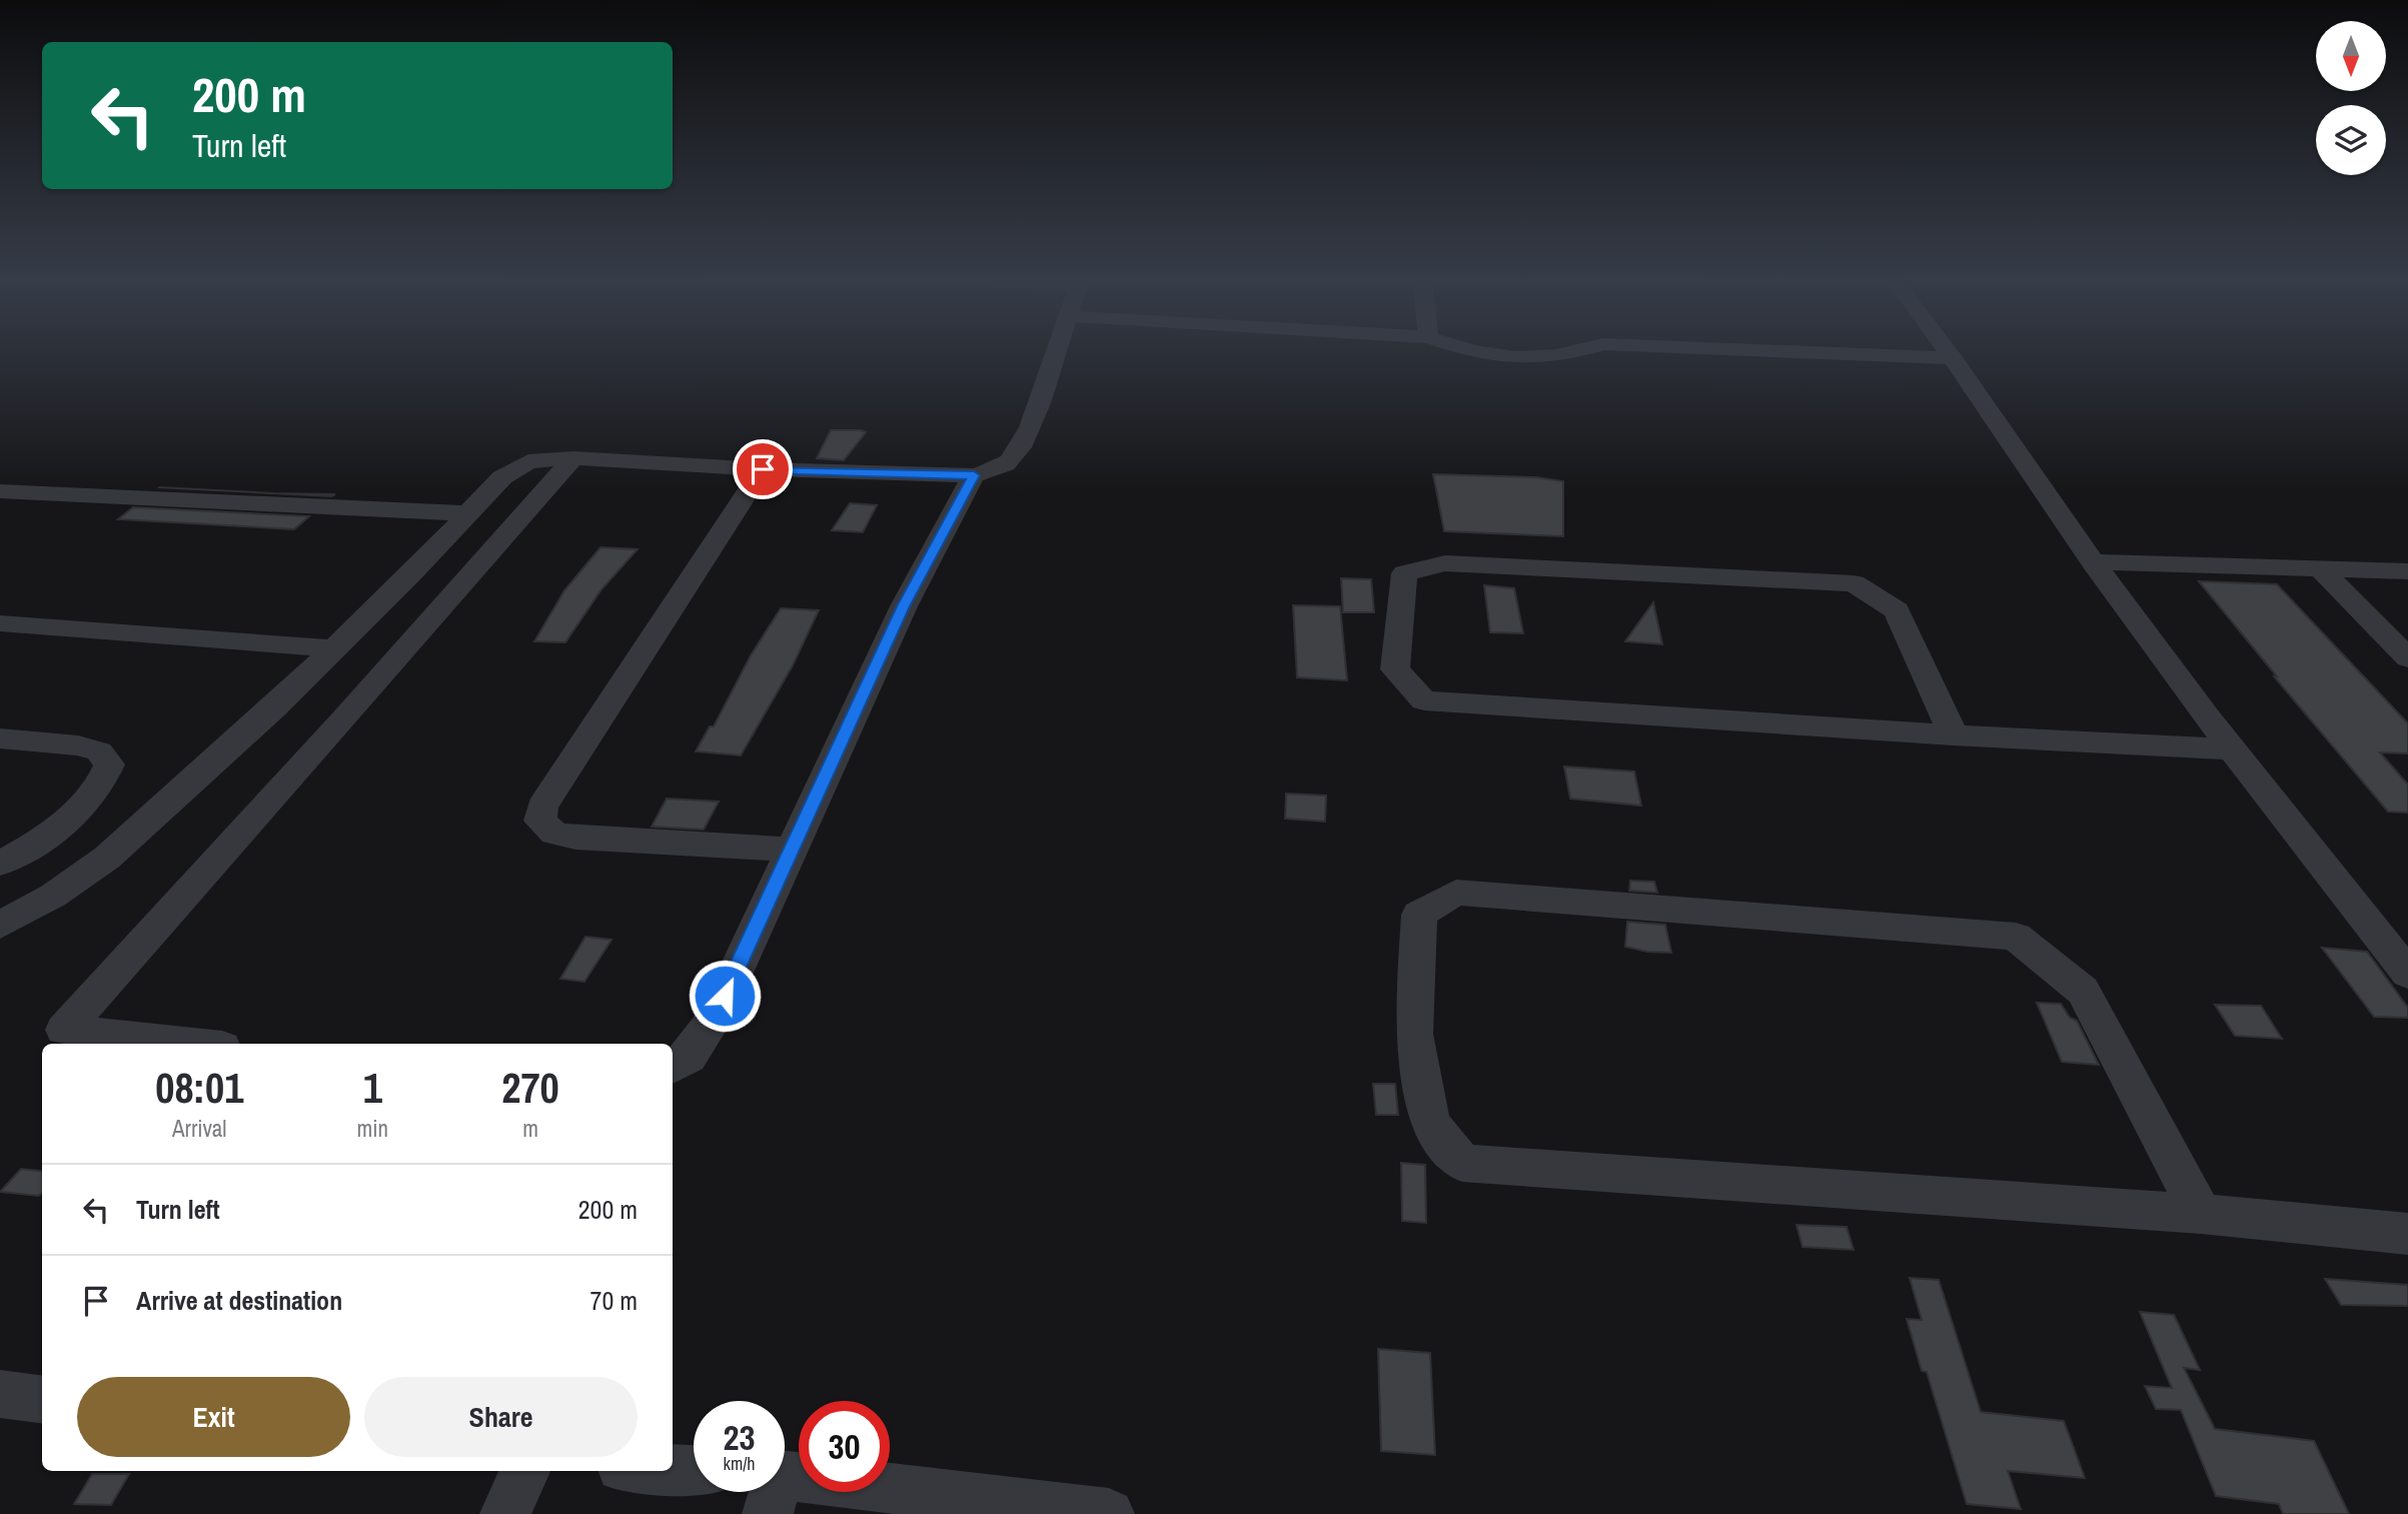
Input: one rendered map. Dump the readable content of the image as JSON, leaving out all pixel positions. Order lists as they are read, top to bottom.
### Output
{
  "north": "bottom",
  "page": {
    "turn": ["200 m", "Turn left"],
    "eta": [
      "08:01",
      "Arrival",
      "1",
      "min",
      "270",
      "m"
    ],
    "list": [
      {
        "name": "Turn left",
        "value": "200 m"
      },
      {
        "name": "Arrive at destination",
        "value": "70 m"
      }
    ],
    "buttons": ["Exit", "Share"],
    "speed": "23 km/h",
    "limit": "30"
  }
}
